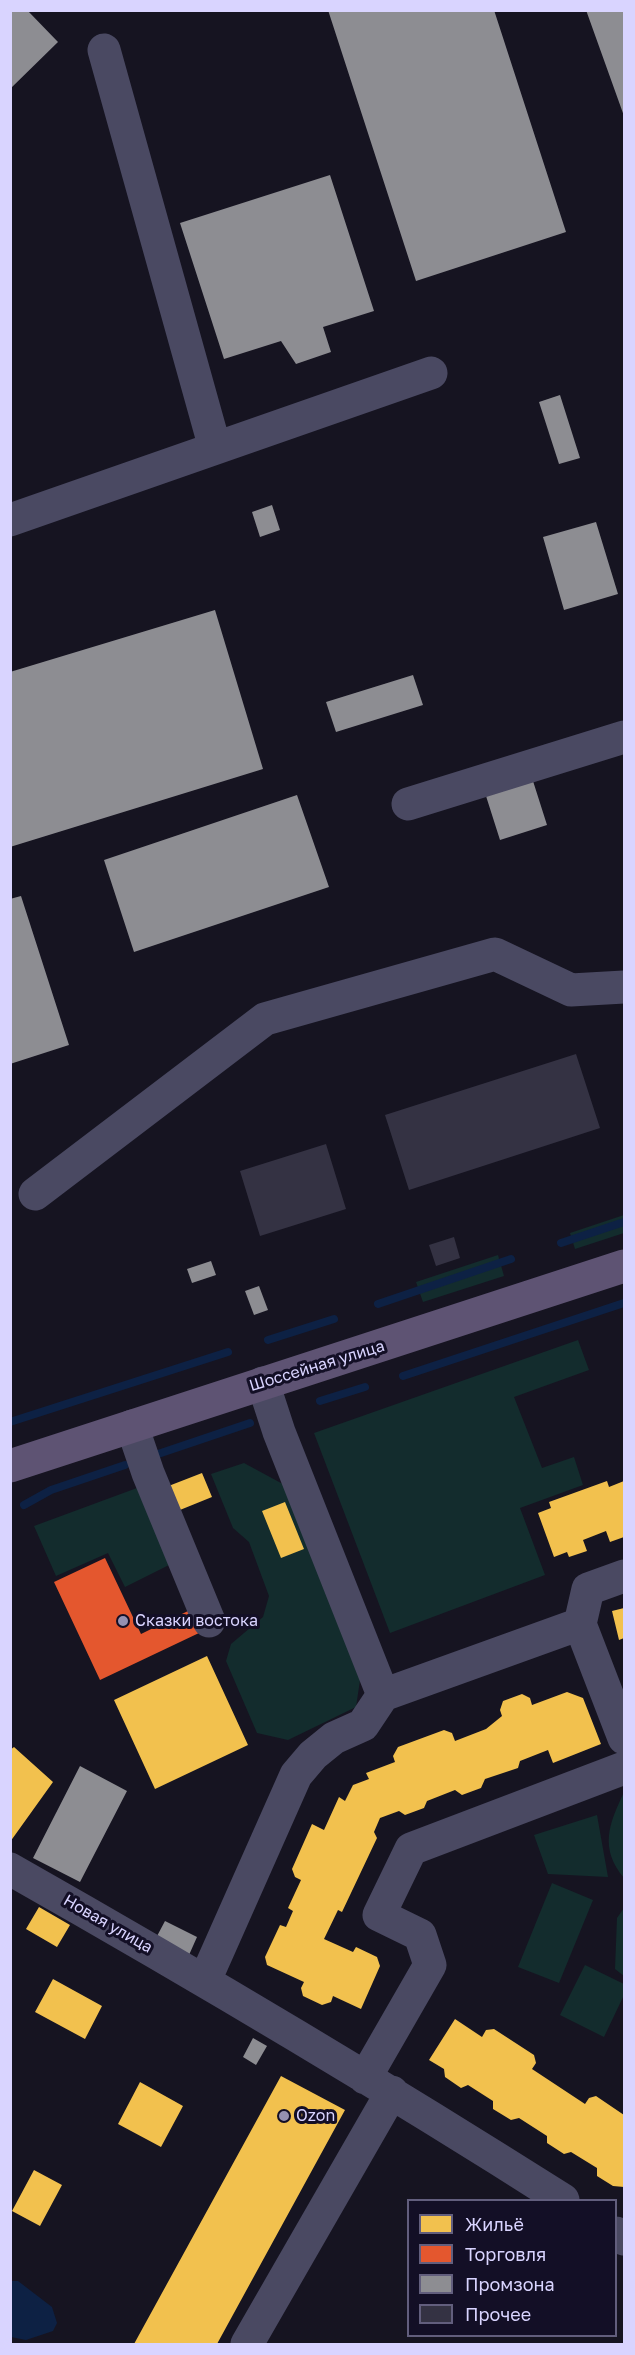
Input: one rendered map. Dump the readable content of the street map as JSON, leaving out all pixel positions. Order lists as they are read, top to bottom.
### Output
{
  "streets": {
    "main road": ["Шоссейная улица"],
    "street": ["Новая улица"]
  },
  "places": ["Сказки востока", "Ozon"],
  "legend": [
    "Жильё",
    "Торговля",
    "Промзона",
    "Прочее"
  ]
}
